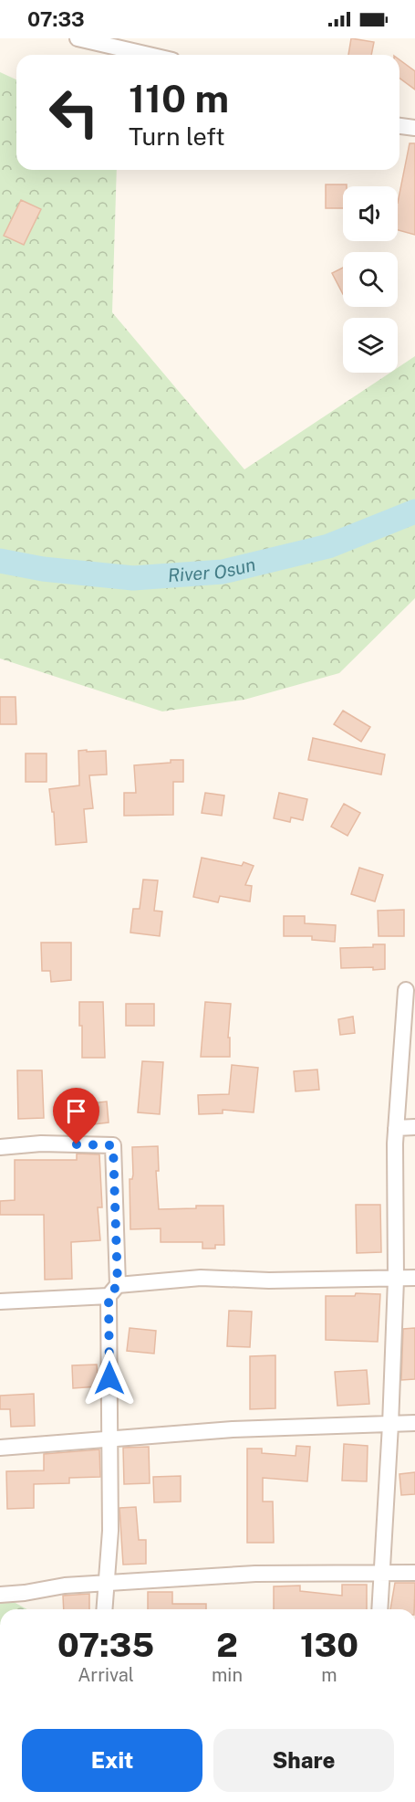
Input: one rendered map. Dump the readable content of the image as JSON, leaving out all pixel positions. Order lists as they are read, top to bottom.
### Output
{
  "water": ["River Osun"],
  "page": {
    "status": "07:33",
    "turn": ["110 m", "Turn left"],
    "eta": [
      "07:35",
      "Arrival",
      "2",
      "min",
      "130",
      "m"
    ],
    "buttons": ["Exit", "Share"]
  }
}
